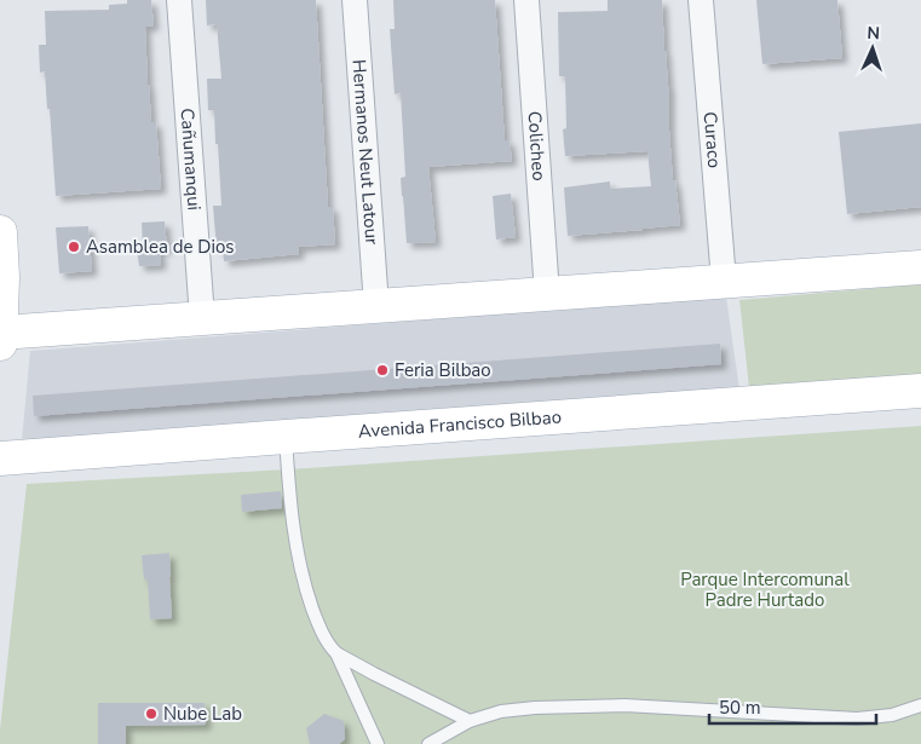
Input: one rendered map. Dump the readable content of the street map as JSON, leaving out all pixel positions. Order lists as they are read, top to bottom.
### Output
{
  "streets": {
    "main road": ["Avenida Francisco Bilbao"],
    "street": [
      "Curaco",
      "Colicheo",
      "Hermanos Neut Latour",
      "Cañumanqui"
    ]
  },
  "parks": ["Parque Intercomunal Padre Hurtado"],
  "places": ["Asamblea de Dios", "Feria Bilbao", "Nube Lab"],
  "scale_bar": "50 m",
  "north": "top"
}
